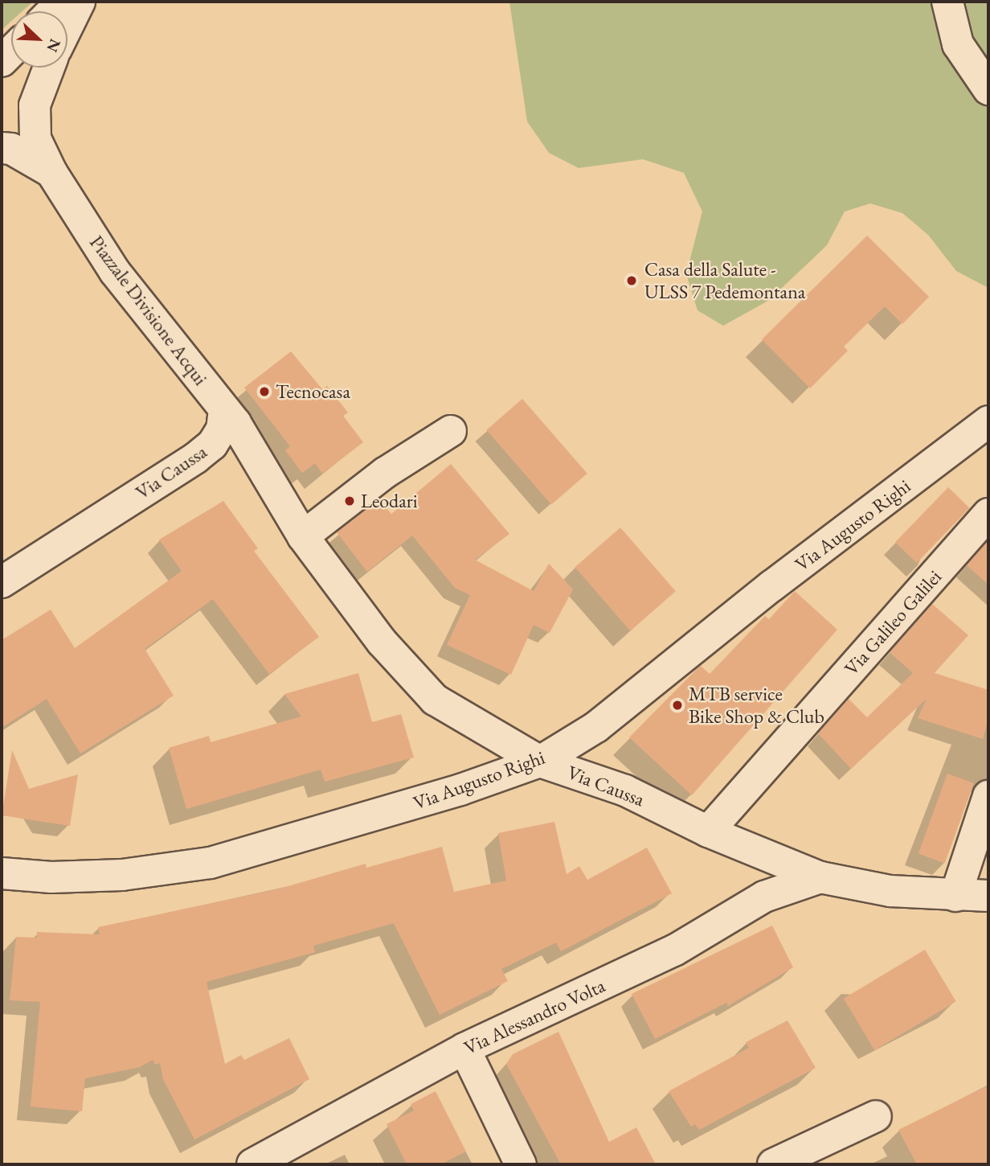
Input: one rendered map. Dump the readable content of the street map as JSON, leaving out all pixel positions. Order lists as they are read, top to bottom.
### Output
{
  "streets": {
    "street": [
      "Piazzale Divisione Acqui",
      "Via Caussa",
      "Via Augusto Righi",
      "Via Galileo Galilei",
      "Via Alessandro Volta"
    ]
  },
  "crossings": [
    ["Piazzale Divisione Acqui", "Via Caussa"],
    ["Via Caussa", "Via Augusto Righi"],
    ["Via Caussa", "Via Galileo Galilei"],
    ["Via Caussa", "Via Alessandro Volta"]
  ],
  "places": [
    "Casa della Salute - ULSS 7 Pedemontana",
    "Tecnocasa",
    "Leodari",
    "MTB service Bike Shop & Club"
  ],
  "north": "bottom right"
}
